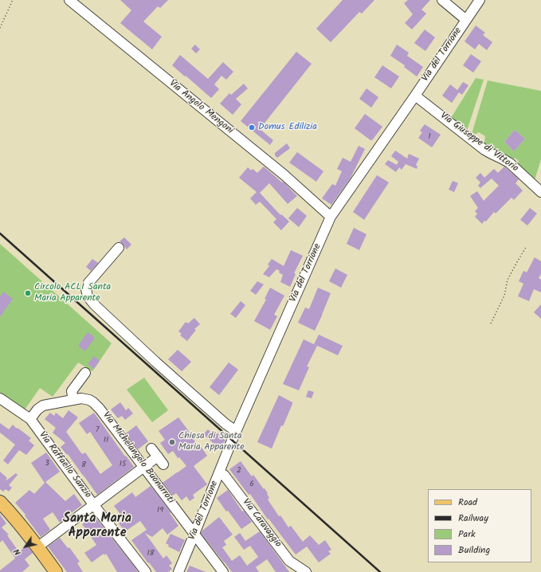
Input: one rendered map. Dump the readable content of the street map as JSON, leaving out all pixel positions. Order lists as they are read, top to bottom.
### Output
{
  "streets": {
    "street": [
      "Via del Torrione",
      "Via Angelo Mengoni",
      "Via Giuseppe di Vittorio",
      "Via Michelangelo Buonarroti",
      "Via Raffaello Sanzio",
      "Via Caravaggio"
    ]
  },
  "crossings": [
    ["Via del Torrione", "Via Angelo Mengoni"],
    ["Via del Torrione", "Via Giuseppe di Vittorio"],
    ["Via del Torrione", "Via Michelangelo Buonarroti"],
    ["Via del Torrione", "Via Caravaggio"],
    ["Via Michelangelo Buonarroti", "Via Raffaello Sanzio"]
  ],
  "districts": ["Santa Maria Apparente"],
  "places": ["Domus Edilizia", "Circolo ACLI Santa Maria Apparente", "Chiesa di Santa Maria Apparente"],
  "house_numbers": [
    "1",
    "7",
    "11",
    "3",
    "15",
    "8",
    "2",
    "6",
    "19",
    "18"
  ],
  "legend": [
    "Road",
    "Railway",
    "Park",
    "Building"
  ],
  "north": "bottom left"
}
